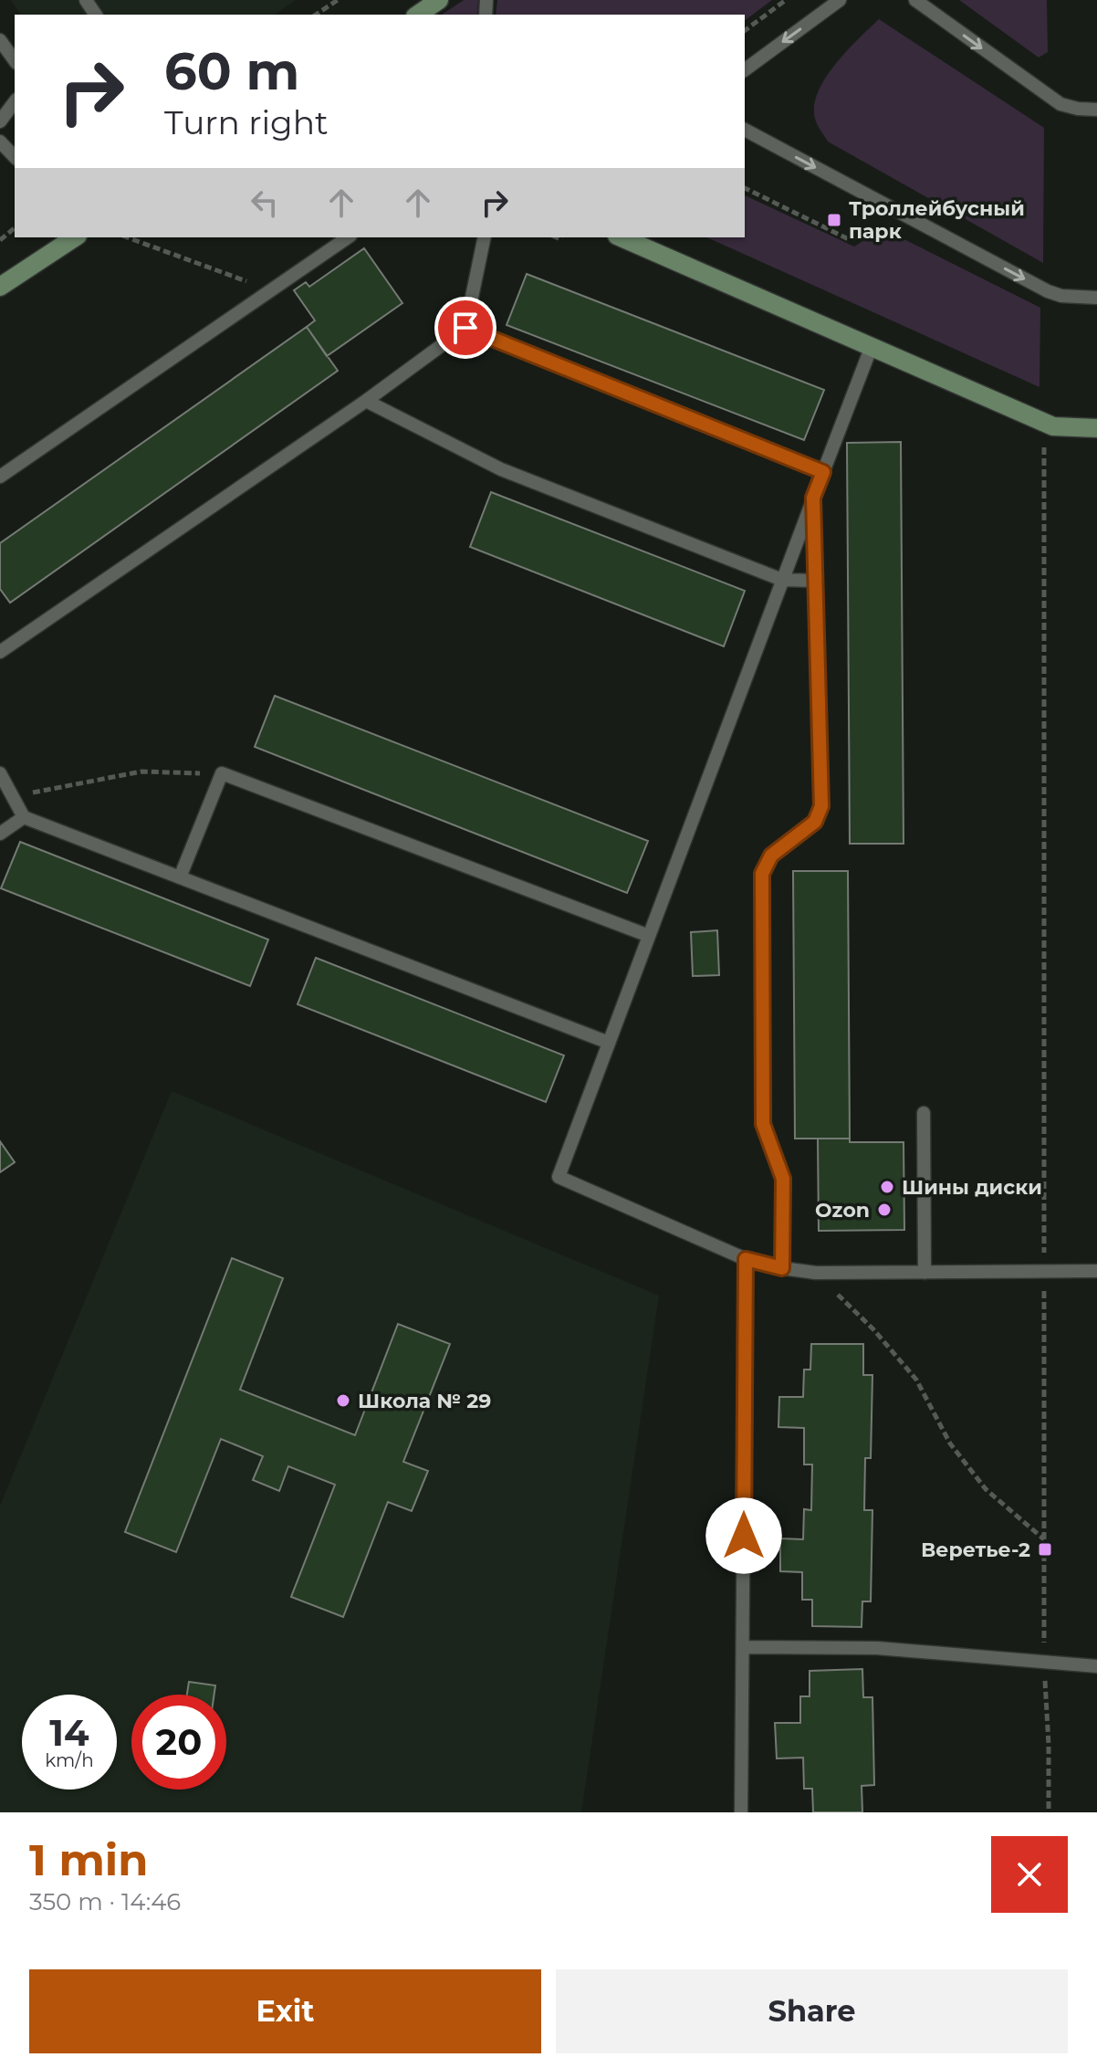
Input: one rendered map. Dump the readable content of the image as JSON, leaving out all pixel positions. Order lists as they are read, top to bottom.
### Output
{
  "places": {
    "transit": ["Троллейбусный парк", "Веретье-2"],
    "other": ["Шины диски", "Ozon", "Школа № 29"]
  },
  "page": {
    "turn": ["60 m", "Turn right"],
    "speed": "14 km/h",
    "limit": "20",
    "heading": ["1 min", "350 m · 14:46"],
    "buttons": ["Exit", "Share"]
  }
}
